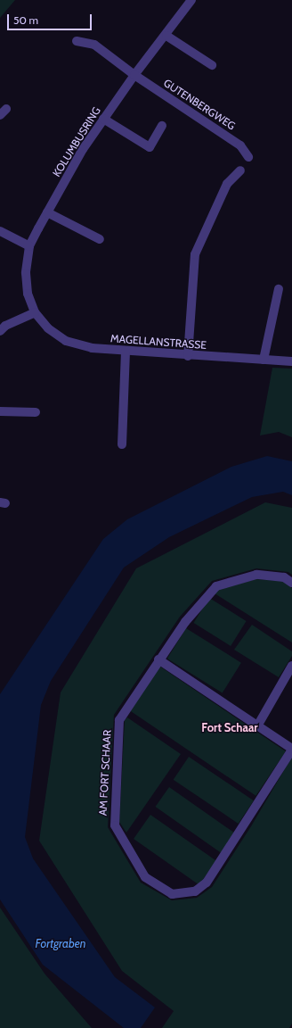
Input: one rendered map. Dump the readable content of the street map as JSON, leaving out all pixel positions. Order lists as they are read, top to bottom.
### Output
{
  "streets": {
    "street": [
      "GUTENBERGWEG",
      "KOLUMBUSRING",
      "MAGELLANSTRASSE",
      "AM FORT SCHAAR"
    ]
  },
  "crossings": [
    ["GUTENBERGWEG", "KOLUMBUSRING"],
    ["KOLUMBUSRING", "MAGELLANSTRASSE"]
  ],
  "districts": ["Fort Schaar"],
  "water": ["Fortgraben"],
  "scale_bar": "50 m"
}
